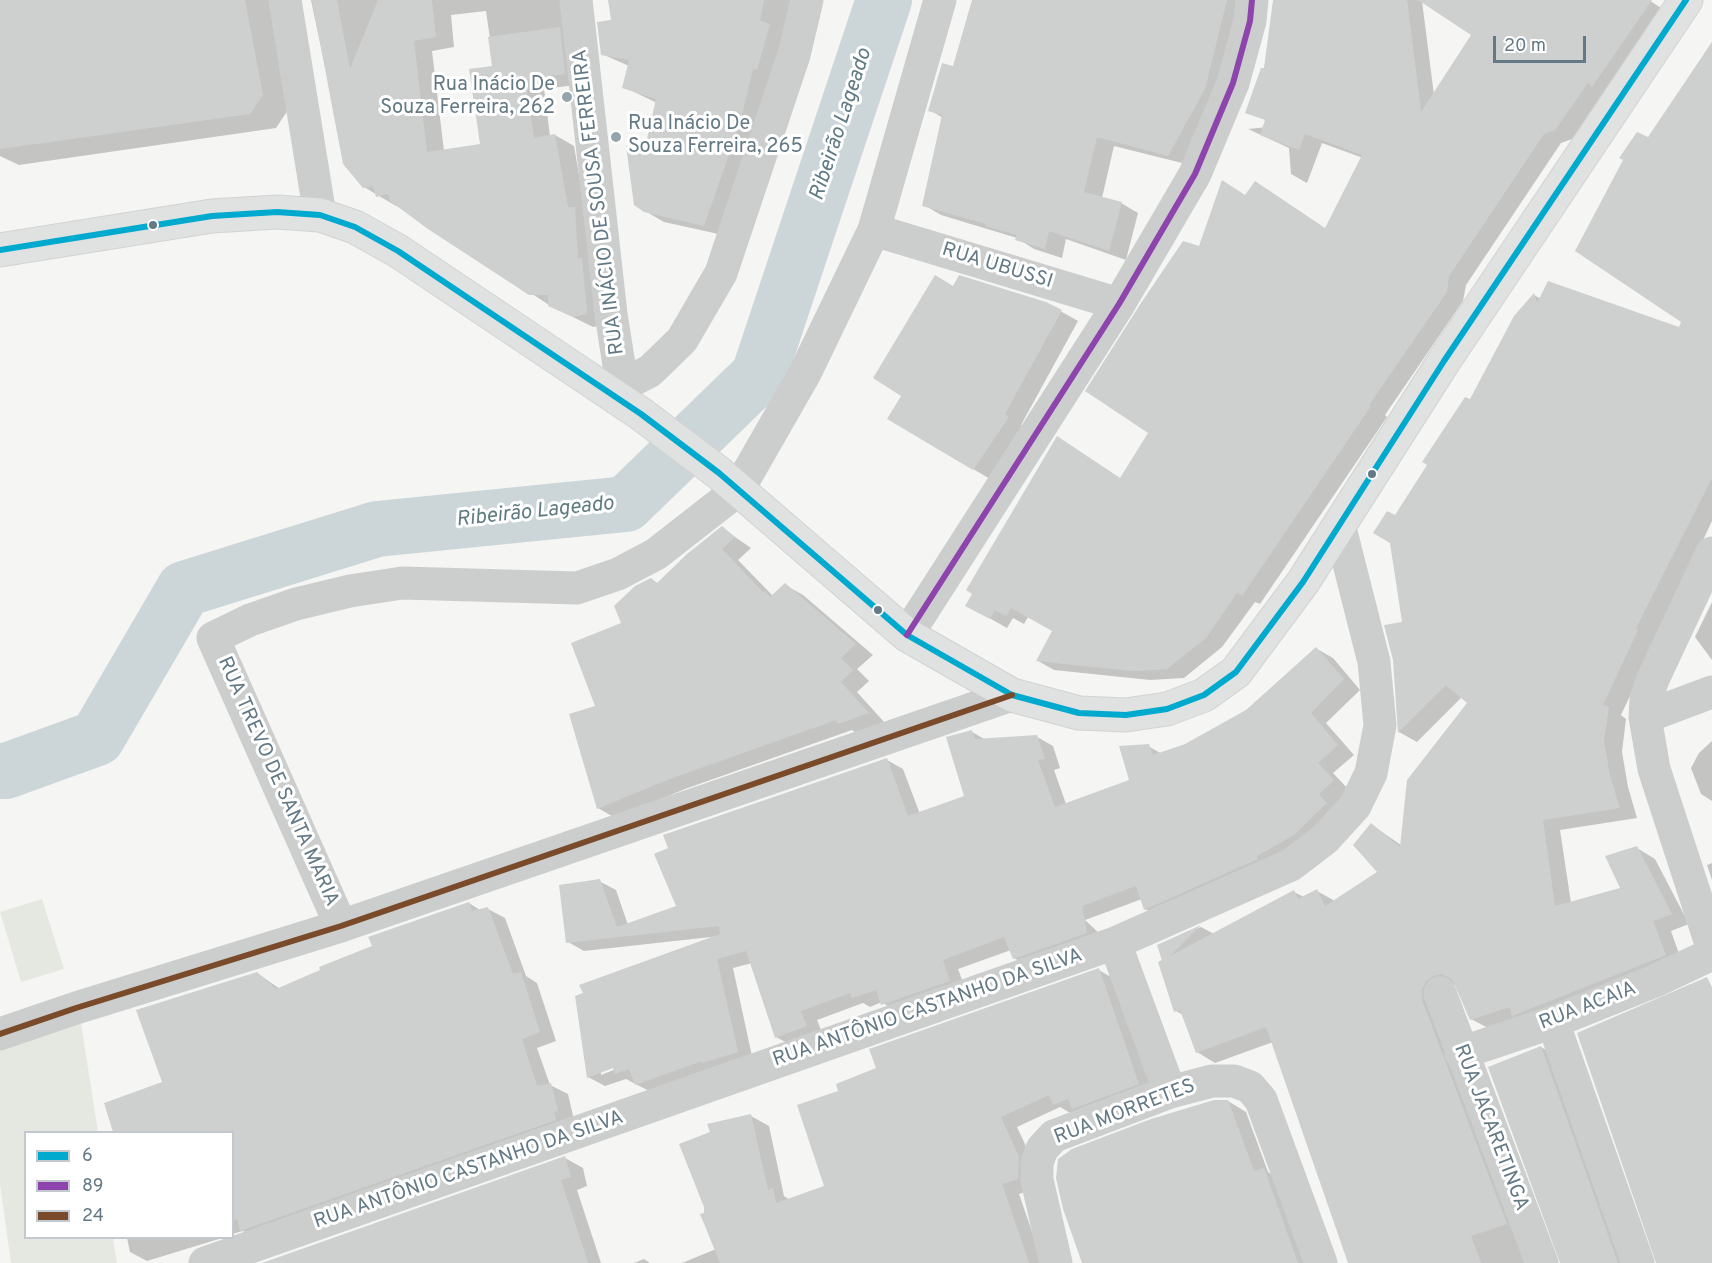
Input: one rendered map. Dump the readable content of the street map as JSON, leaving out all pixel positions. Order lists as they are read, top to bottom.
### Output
{
  "streets": {
    "street": [
      "RUA INÁCIO DE SOUSA FERREIRA",
      "RUA UBUSSI",
      "RUA TREVO DE SANTA MARIA",
      "RUA ACAIA",
      "RUA ANTÔNIO CASTANHO DA SILVA",
      "RUA MORRETES",
      "RUA JACARETINGA"
    ]
  },
  "crossings": [
    ["RUA ACAIA", "RUA JACARETINGA"]
  ],
  "water": ["Ribeirão Lageado"],
  "places": ["Rua Inácio De Souza Ferreira, 262", "Rua Inácio De Souza Ferreira, 265"],
  "lines": ["transit line 6", "transit line 89", "transit line 24"],
  "legend": ["6", "89", "24"],
  "scale_bar": "20 m"
}
